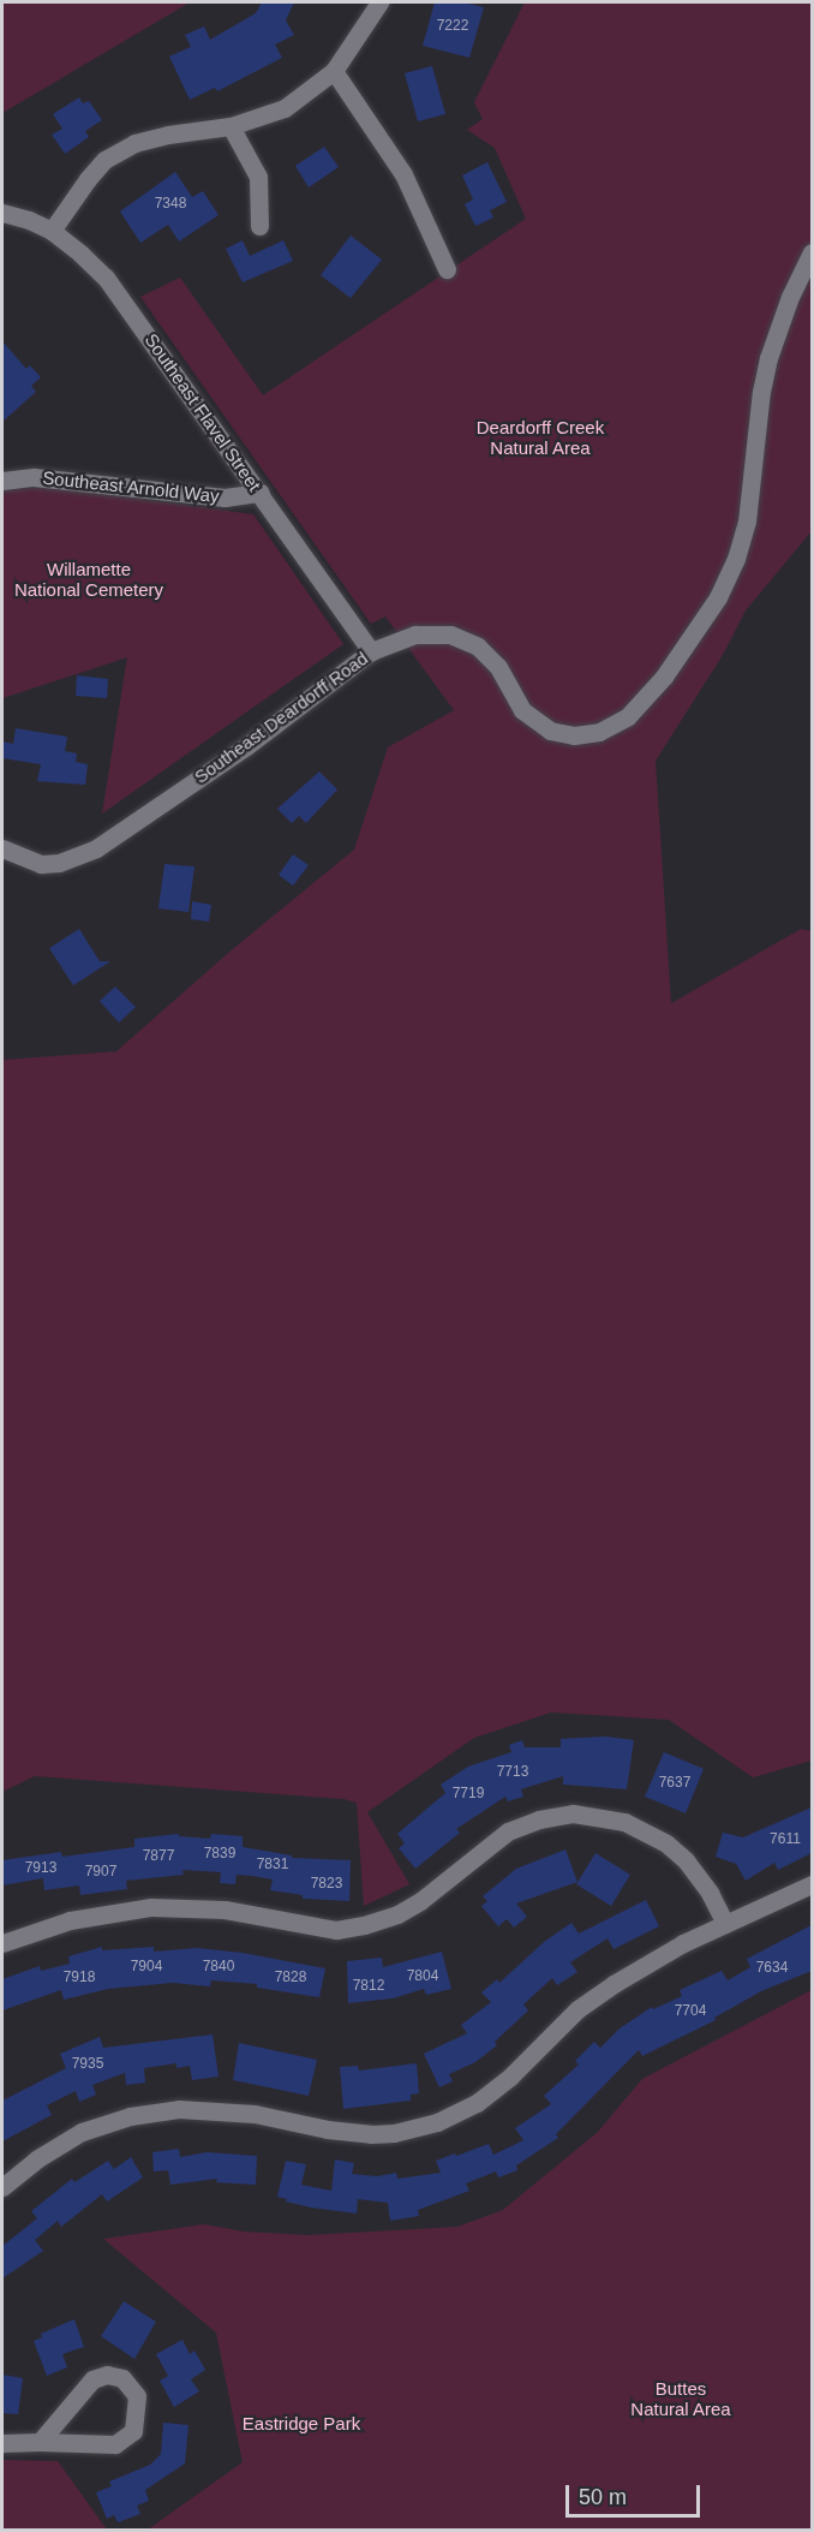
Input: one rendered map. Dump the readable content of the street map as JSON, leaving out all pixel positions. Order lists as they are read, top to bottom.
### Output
{
  "streets": {
    "street": ["Southeast Flavel Street", "Southeast Arnold Way", "Southeast Deardorff Road"]
  },
  "crossings": [
    ["Southeast Flavel Street", "Southeast Arnold Way"],
    ["Southeast Flavel Street", "Southeast Deardorff Road"]
  ],
  "parks": [
    "Deardorff Creek Natural Area",
    "Willamette National Cemetery",
    "Buttes Natural Area",
    "Eastridge Park"
  ],
  "house_numbers": [
    "7222",
    "7348",
    "7713",
    "7637",
    "7719",
    "7611",
    "7839",
    "7877",
    "7831",
    "7913",
    "7907",
    "7823",
    "7904",
    "7840",
    "7634",
    "7804",
    "7918",
    "7828",
    "7812",
    "7704",
    "7935"
  ],
  "scale_bar": "50 m"
}
